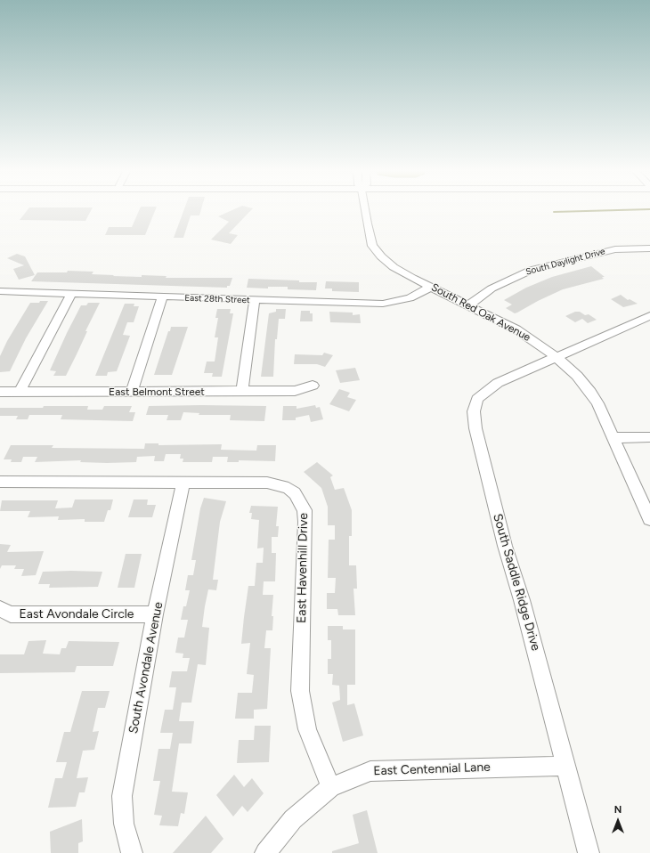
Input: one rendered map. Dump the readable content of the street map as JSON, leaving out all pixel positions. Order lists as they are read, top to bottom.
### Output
{
  "streets": {
    "street": [
      "South Daylight Drive",
      "East 28th Street",
      "South Red Oak Avenue",
      "East Belmont Street",
      "East Havenhill Drive",
      "South Saddle Ridge Drive",
      "East Avondale Circle",
      "South Avondale Avenue",
      "East Centennial Lane"
    ]
  },
  "crossings": [
    ["South Daylight Drive", "South Red Oak Avenue"],
    ["East 28th Street", "South Red Oak Avenue"],
    ["South Red Oak Avenue", "South Saddle Ridge Drive"],
    ["East Havenhill Drive", "South Avondale Avenue"],
    ["East Havenhill Drive", "East Centennial Lane"],
    ["South Saddle Ridge Drive", "East Centennial Lane"],
    ["East Avondale Circle", "South Avondale Avenue"]
  ],
  "north": "top"
}
